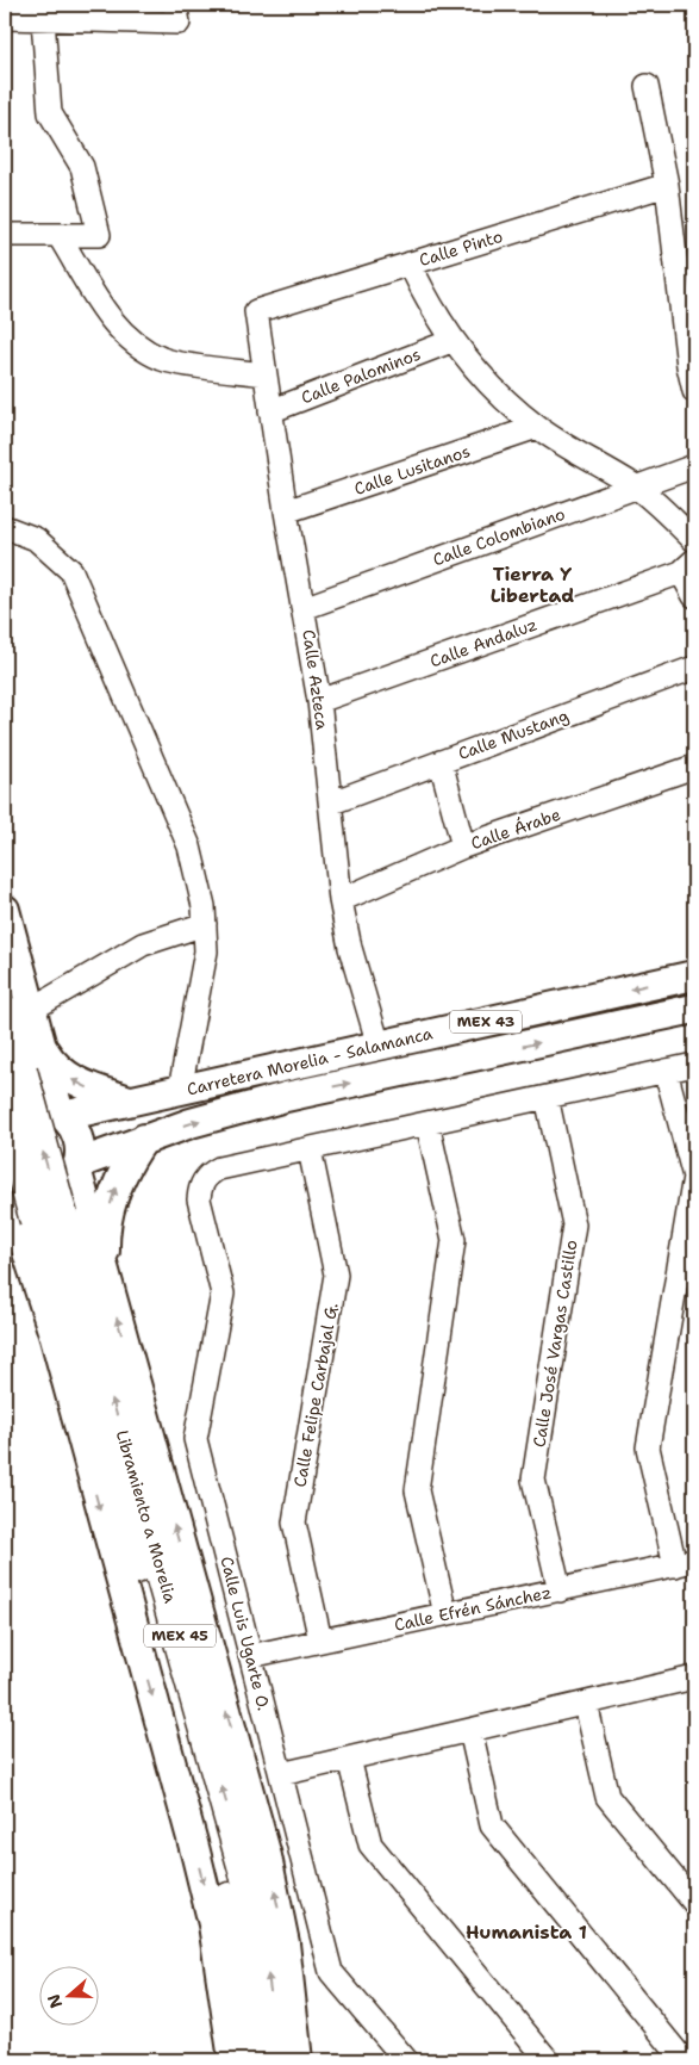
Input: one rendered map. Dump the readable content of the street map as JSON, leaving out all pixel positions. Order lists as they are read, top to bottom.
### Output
{
  "streets": {
    "highway": ["Libramiento a Morelia", "MEX 45"],
    "main road": ["MEX 43", "Carretera Morelia - Salamanca"],
    "street": [
      "Calle Pinto",
      "Calle Palominos",
      "Calle Lusitanos",
      "Calle Colombiano",
      "Calle Andaluz",
      "Calle Azteca",
      "Calle Mustang",
      "Calle Árabe",
      "Calle José Vargas Castillo",
      "Calle Felipe Carbajal G.",
      "Calle Efrén Sánchez",
      "Calle Luis Ugarte O."
    ]
  },
  "crossings": [
    ["Calle Pinto", "Calle Azteca"],
    ["Calle Palominos", "Calle Azteca"],
    ["Calle Lusitanos", "Calle Azteca"],
    ["Calle Colombiano", "Calle Azteca"],
    ["Calle Andaluz", "Calle Azteca"],
    ["Calle Azteca", "Calle Mustang"],
    ["Calle Azteca", "Calle Árabe"],
    ["Calle Azteca", "Carretera Morelia - Salamanca"],
    ["MEX 43", "Carretera Morelia - Salamanca"],
    ["Calle José Vargas Castillo", "Calle Efrén Sánchez"],
    ["Calle Felipe Carbajal G.", "Calle Efrén Sánchez"],
    ["Calle Felipe Carbajal G.", "Calle Luis Ugarte O."],
    ["Calle Efrén Sánchez", "Calle Luis Ugarte O."]
  ],
  "districts": ["Tierra Y Libertad", "Humanista 1"],
  "north": "left"
}
